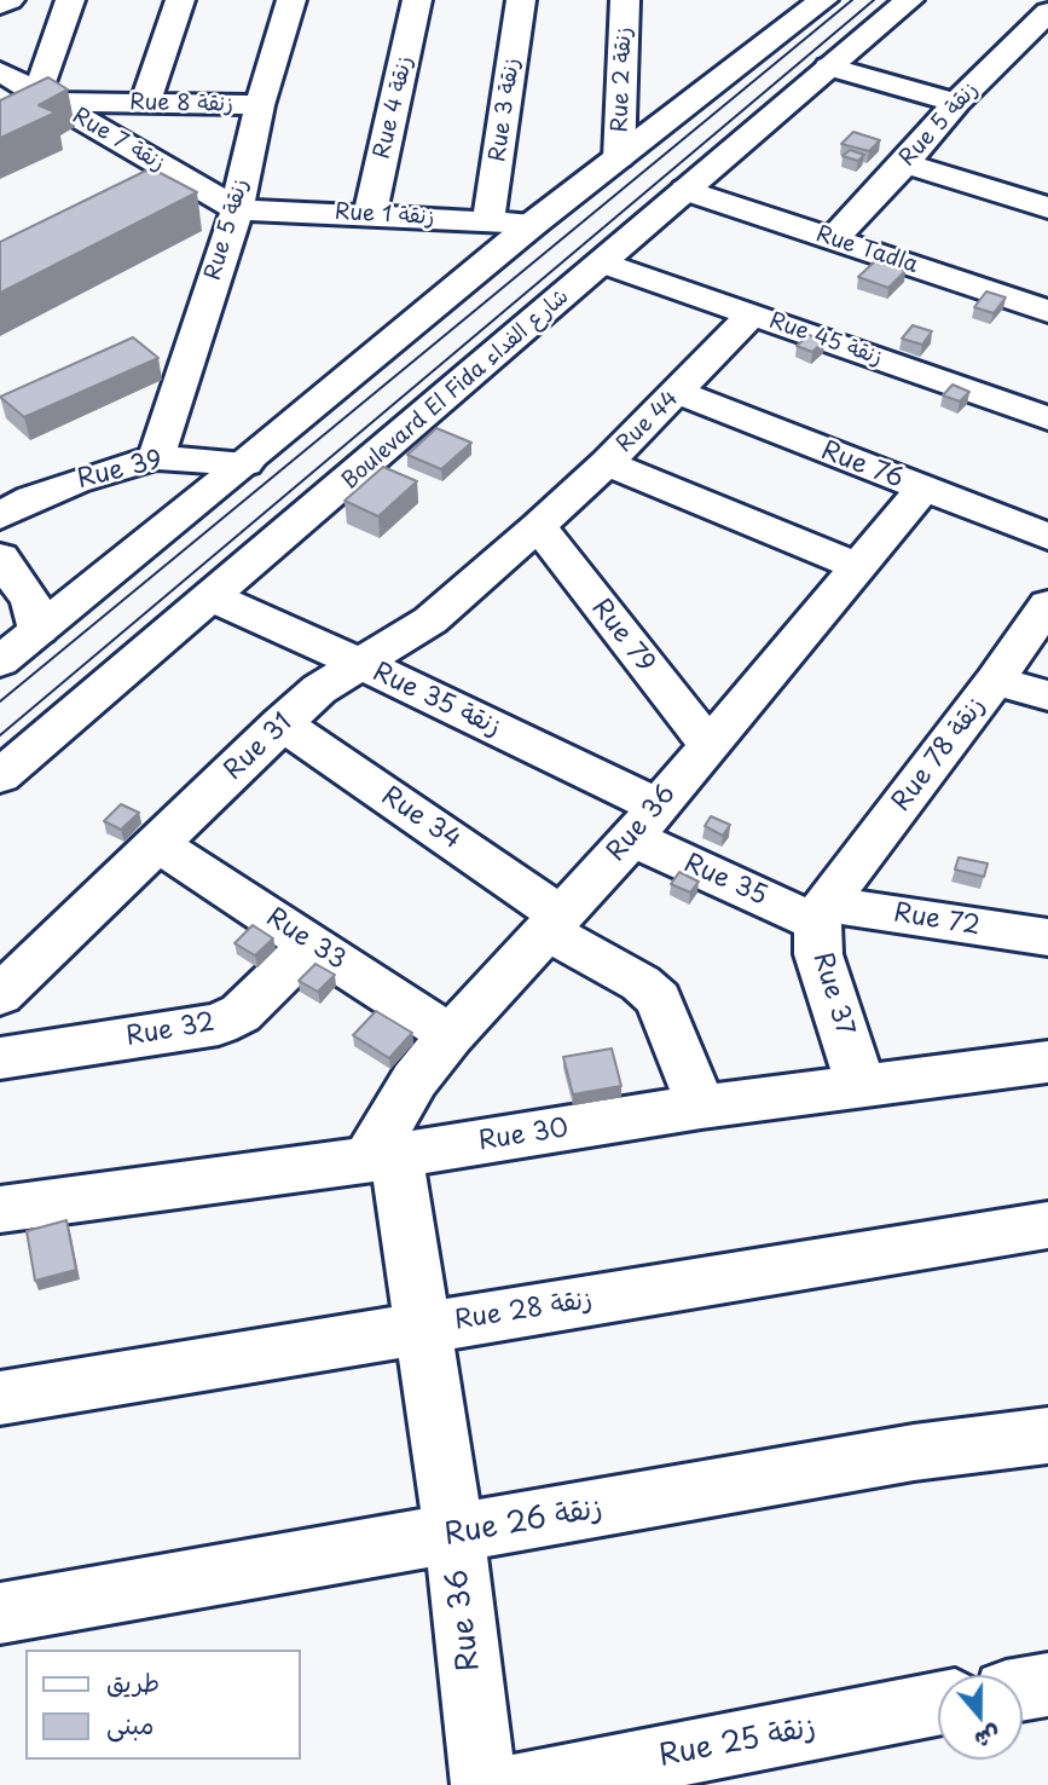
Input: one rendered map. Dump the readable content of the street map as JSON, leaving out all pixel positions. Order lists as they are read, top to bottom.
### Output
{
  "streets": {
    "street": [
      "Rue 2 زنقة",
      "Rue 8 زنقة",
      "Rue 4 زنقة",
      "Rue 3 زنقة",
      "Rue 5 زنقة",
      "Rue 7 زنقة",
      "Rue 1 زنقة",
      "Rue Tadla",
      "Rue 45 زنقة",
      "Boulevard El Fida شارع الفداء",
      "Rue 44",
      "Rue 76",
      "Rue 39",
      "Rue 79",
      "Rue 35 زنقة",
      "Rue 31",
      "Rue 78 زنقة",
      "Rue 34",
      "Rue 36",
      "Rue 35",
      "Rue 72",
      "Rue 33",
      "Rue 37",
      "Rue 32",
      "Rue 30",
      "Rue 28 زنقة",
      "Rue 26 زنقة",
      "Rue 25 زنقة"
    ]
  },
  "crossings": [
    ["Rue 8 زنقة", "Rue 5 زنقة"],
    ["Rue 8 زنقة", "Rue 7 زنقة"],
    ["Rue 4 زنقة", "Rue 1 زنقة"],
    ["Rue 3 زنقة", "Rue 1 زنقة"],
    ["Rue 5 زنقة", "Rue 7 زنقة"],
    ["Rue 5 زنقة", "Rue 1 زنقة"],
    ["Rue 5 زنقة", "Rue Tadla"],
    ["Rue 5 زنقة", "Rue 39"],
    ["Rue 7 زنقة", "Rue 1 زنقة"],
    ["Rue Tadla", "Boulevard El Fida شارع الفداء"],
    ["Rue 45 زنقة", "Boulevard El Fida شارع الفداء"],
    ["Rue 45 زنقة", "Rue 44"],
    ["Boulevard El Fida شارع الفداء", "Rue 35 زنقة"],
    ["Rue 44", "Rue 76"],
    ["Rue 44", "Rue 79"],
    ["Rue 44", "Rue 31"],
    ["Rue 76", "Rue 36"],
    ["Rue 79", "Rue 31"],
    ["Rue 79", "Rue 36"],
    ["Rue 35 زنقة", "Rue 31"],
    ["Rue 35 زنقة", "Rue 36"],
    ["Rue 35 زنقة", "Rue 35"],
    ["Rue 31", "Rue 34"],
    ["Rue 31", "Rue 33"],
    ["Rue 78 زنقة", "Rue 35"],
    ["Rue 78 زنقة", "Rue 72"],
    ["Rue 78 زنقة", "Rue 37"],
    ["Rue 34", "Rue 36"],
    ["Rue 34", "Rue 30"],
    ["Rue 36", "Rue 35"],
    ["Rue 36", "Rue 33"],
    ["Rue 36", "Rue 30"],
    ["Rue 36", "Rue 28 زنقة"],
    ["Rue 36", "Rue 26 زنقة"],
    ["Rue 35", "Rue 72"],
    ["Rue 35", "Rue 37"],
    ["Rue 72", "Rue 37"],
    ["Rue 33", "Rue 32"],
    ["Rue 37", "Rue 30"]
  ],
  "legend": ["طريق", "مبنى"],
  "north": "bottom"
}
